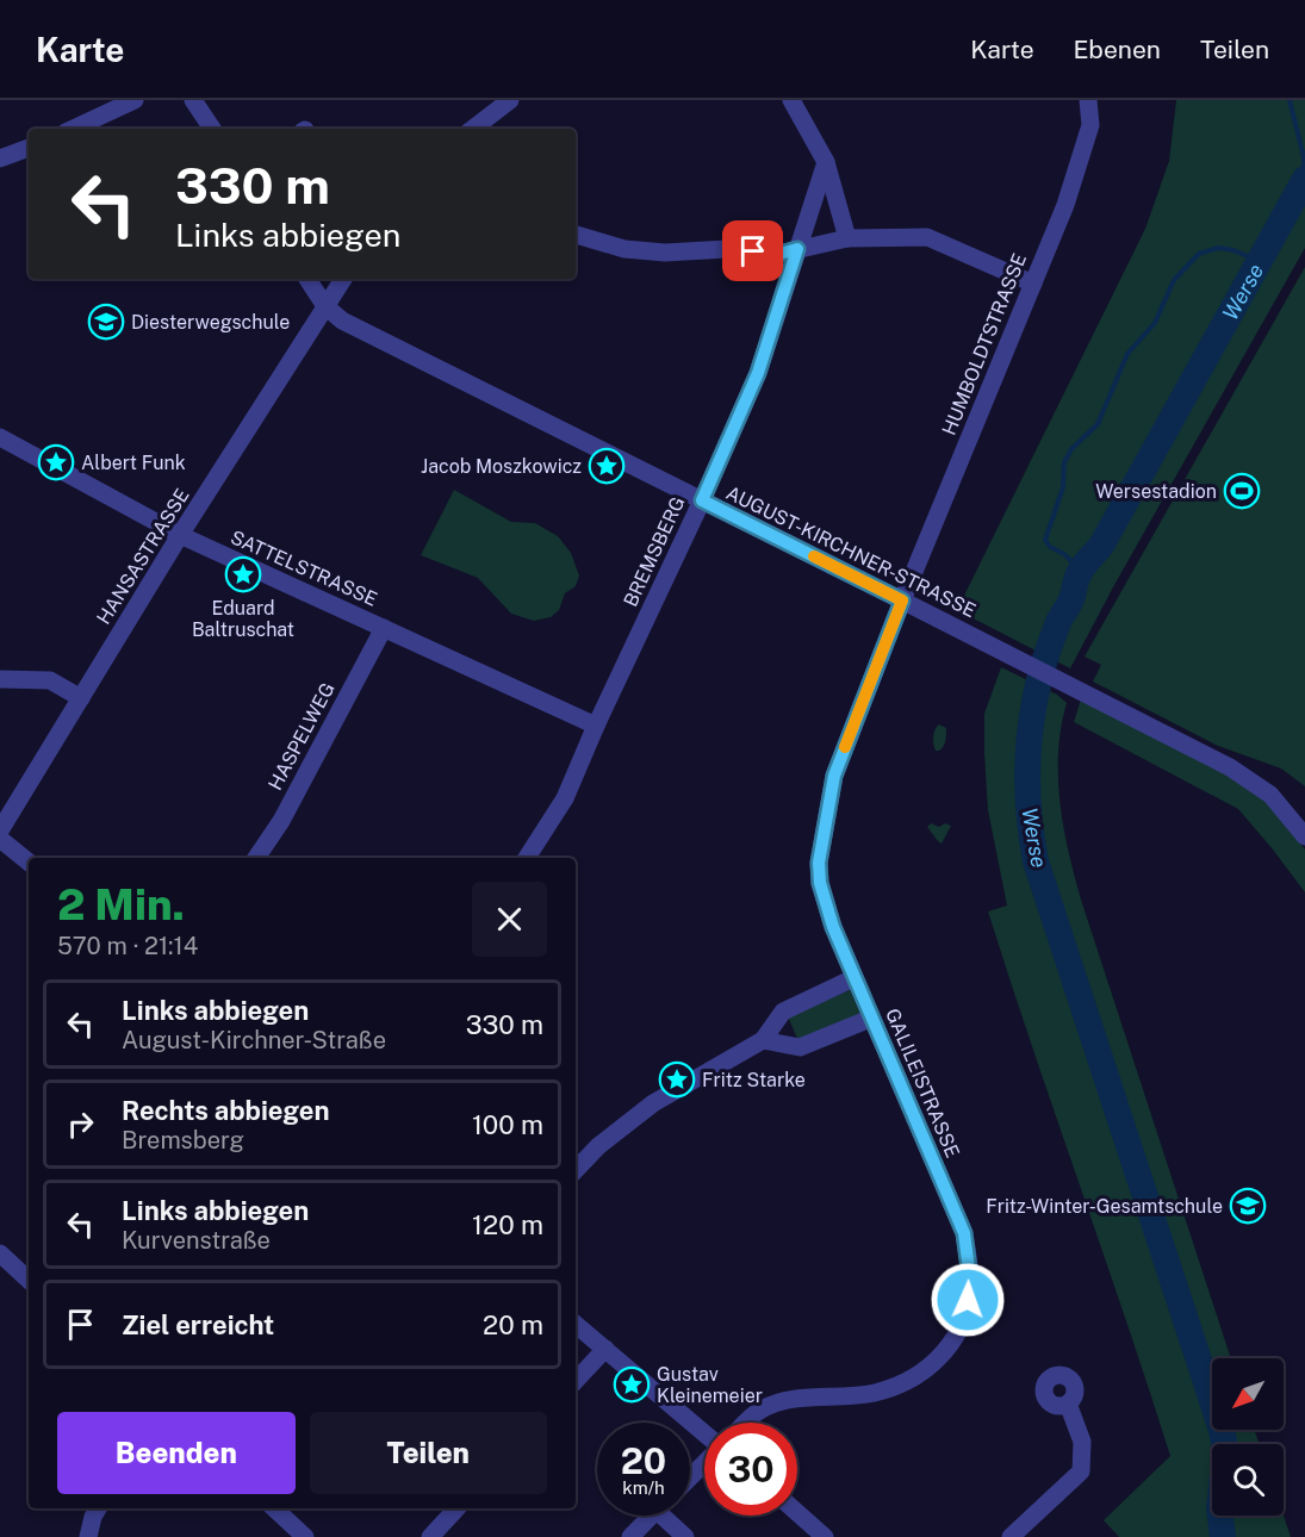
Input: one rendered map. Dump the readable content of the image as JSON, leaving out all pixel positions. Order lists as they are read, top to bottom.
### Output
{
  "streets": {
    "street": [
      "HUMBOLDTSTRASSE",
      "BREMSBERG",
      "AUGUST-KIRCHNER-STRASSE",
      "HANSASTRASSE",
      "SATTELSTRASSE",
      "HASPELWEG",
      "GALILEISTRASSE"
    ]
  },
  "crossings": [
    ["HUMBOLDTSTRASSE", "AUGUST-KIRCHNER-STRASSE"],
    ["HUMBOLDTSTRASSE", "GALILEISTRASSE"],
    ["BREMSBERG", "AUGUST-KIRCHNER-STRASSE"],
    ["BREMSBERG", "SATTELSTRASSE"],
    ["AUGUST-KIRCHNER-STRASSE", "HANSASTRASSE"],
    ["AUGUST-KIRCHNER-STRASSE", "GALILEISTRASSE"],
    ["HANSASTRASSE", "SATTELSTRASSE"],
    ["SATTELSTRASSE", "HASPELWEG"]
  ],
  "water": ["Werse"],
  "places": {
    "school or university": ["Diesterwegschule", "Fritz-Winter-Gesamtschule"],
    "place": [
      "Albert Funk",
      "Jacob Moszkowicz",
      "Eduard Baltruschat",
      "Fritz Starke",
      "Gustav Kleinemeier"
    ],
    "sports": ["Wersestadion"]
  },
  "north": "bottom left",
  "page": {
    "header": "Karte",
    "nav": ["Karte", "Ebenen", "Teilen"],
    "turn": ["330 m", "Links abbiegen"],
    "heading": ["2 Min.", "570 m · 21:14"],
    "list": [
      {
        "name": "Links abbiegen",
        "note": "August-Kirchner-Straße",
        "value": "330 m"
      },
      {
        "name": "Rechts abbiegen",
        "note": "Bremsberg",
        "value": "100 m"
      },
      {
        "name": "Links abbiegen",
        "note": "Kurvenstraße",
        "value": "120 m"
      },
      {
        "name": "Ziel erreicht",
        "value": "20 m"
      }
    ],
    "buttons": ["Beenden", "Teilen"],
    "speed": "20 km/h",
    "limit": "30"
  }
}
